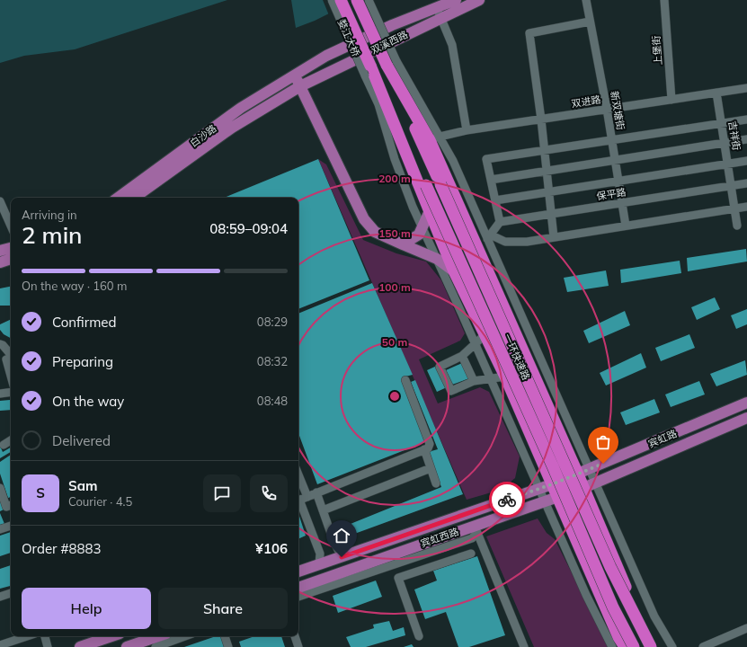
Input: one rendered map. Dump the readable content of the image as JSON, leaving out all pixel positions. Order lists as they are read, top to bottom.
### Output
{
  "streets": {
    "highway": ["婺江大桥", "一环快速路"],
    "main road": [
      "双溪西路",
      "白沙路",
      "宾虹路",
      "宾虹西路"
    ],
    "street": [
      "上堡街",
      "双进路",
      "新双塘街",
      "吉祥街",
      "保平路"
    ]
  },
  "crossings": [
    ["婺江大桥", "一环快速路"],
    ["双溪西路", "白沙路"],
    ["上堡街", "双进路"],
    ["双进路", "新双塘街"],
    ["双进路", "吉祥街"],
    ["新双塘街", "保平路"],
    ["吉祥街", "保平路"],
    ["宾虹路", "宾虹西路"]
  ],
  "page": {
    "heading": ["2 min", "Arriving in", "08:59–09:04"],
    "panel": [
      "Sam",
      "Courier · 4.5",
      "Order #8883",
      "¥106"
    ],
    "bar": "On the way · 160 m",
    "list": [
      ["Confirmed", "08:29"],
      ["Preparing", "08:32"],
      ["On the way", "08:48"],
      "Delivered"
    ],
    "round": "S",
    "buttons": ["Help", "Share"]
  },
  "rings": [
    "200 m",
    "150 m",
    "100 m",
    "50 m"
  ]
}
